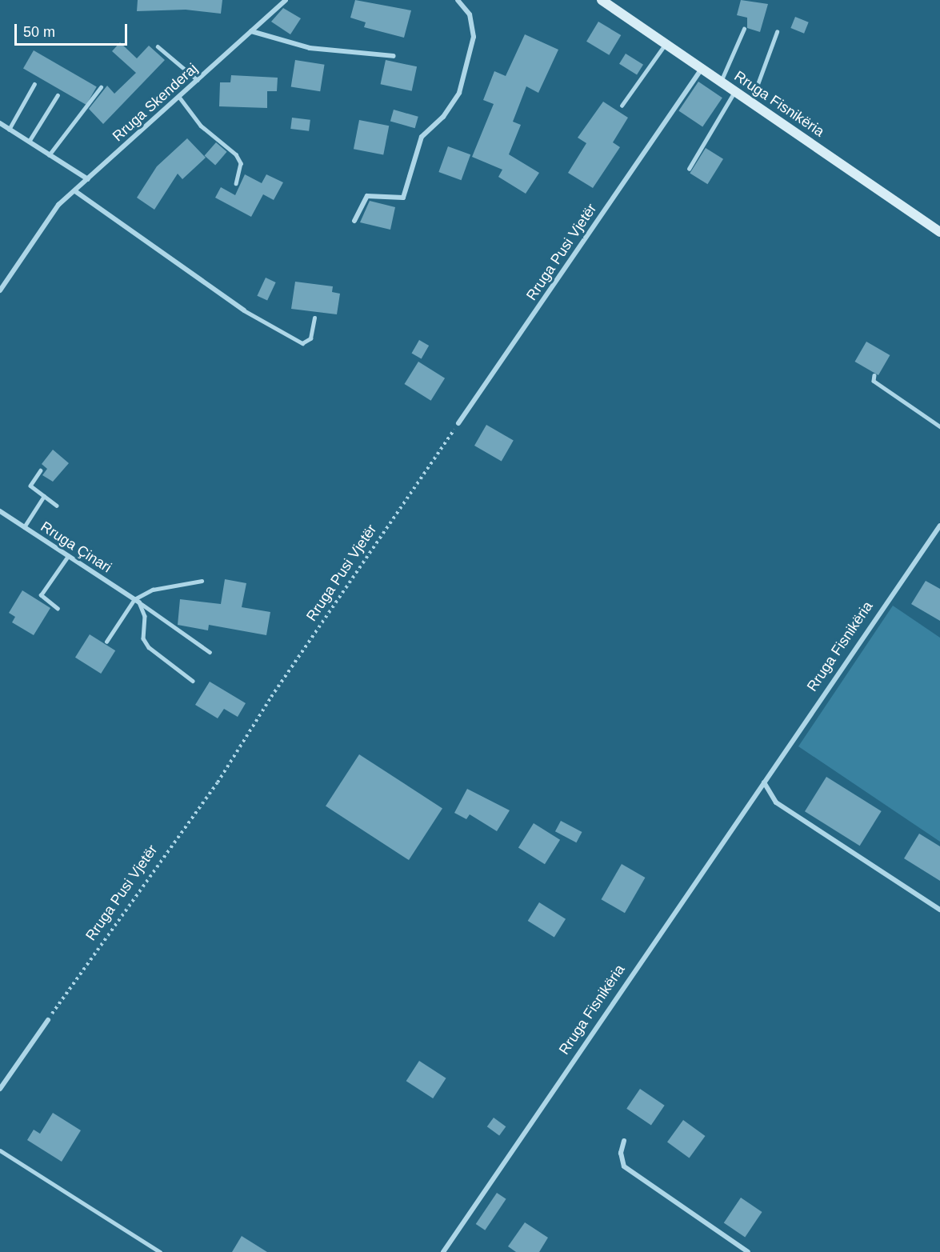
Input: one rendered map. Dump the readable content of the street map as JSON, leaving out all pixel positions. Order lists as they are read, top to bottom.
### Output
{
  "streets": {
    "street": [
      "Rruga Skenderaj",
      "Rruga Fisnikëria",
      "Rruga Pusi Vjetër",
      "Rruga Çinari"
    ]
  },
  "crossings": [
    ["Rruga Fisnikëria", "Rruga Pusi Vjetër"]
  ],
  "scale_bar": "50 m"
}
